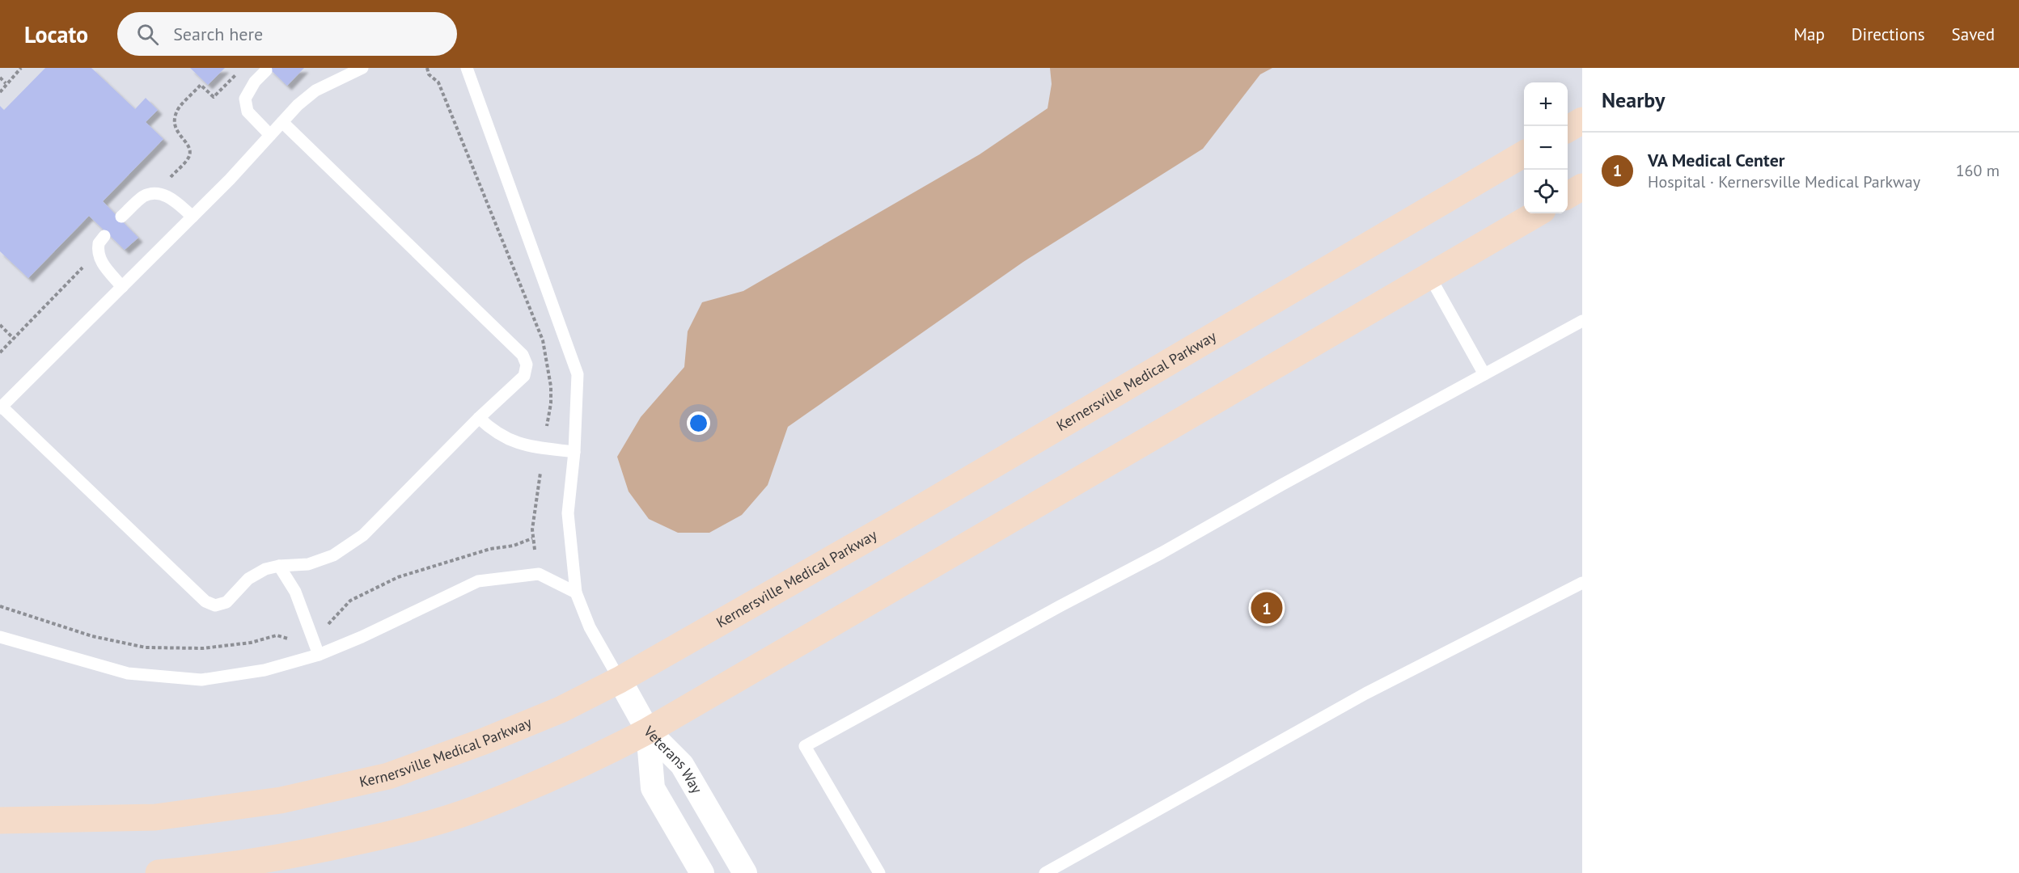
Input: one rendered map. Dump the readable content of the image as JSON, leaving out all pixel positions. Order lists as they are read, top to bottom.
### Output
{
  "streets": {
    "main road": ["Kernersville Medical Parkway"],
    "street": ["Veterans Way"]
  },
  "page": {
    "header": "Locato",
    "search": "Search here",
    "nav": ["Map", "Directions", "Saved"],
    "heading": "Nearby",
    "map_buttons": ["+", "−"],
    "list": [
      {
        "mark": "1",
        "name": "VA Medical Center",
        "note": "Hospital · Kernersville Medical Parkway",
        "value": "160 m"
      }
    ],
    "pins": "1"
  }
}
